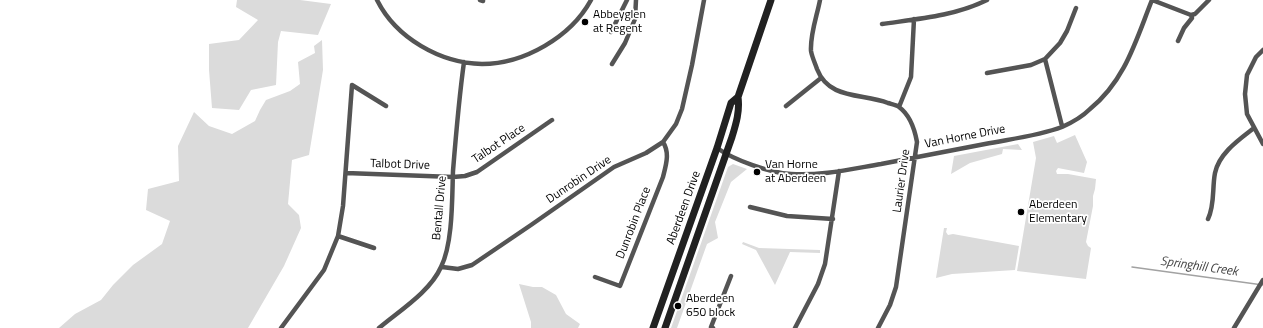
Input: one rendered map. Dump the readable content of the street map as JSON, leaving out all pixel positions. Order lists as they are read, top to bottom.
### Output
{
  "streets": {
    "main road": ["Aberdeen Drive"],
    "street": [
      "Van Horne Drive",
      "Talbot Place",
      "Talbot Drive",
      "Dunrobin Drive",
      "Laurier Drive",
      "Bentall Drive",
      "Dunrobin Place"
    ]
  },
  "crossings": [
    ["Van Horne Drive", "Laurier Drive"],
    ["Van Horne Drive", "Aberdeen Drive"],
    ["Talbot Place", "Talbot Drive"],
    ["Talbot Place", "Bentall Drive"],
    ["Talbot Drive", "Bentall Drive"],
    ["Dunrobin Drive", "Bentall Drive"],
    ["Dunrobin Drive", "Dunrobin Place"]
  ],
  "water": ["Springhill Creek"],
  "places": [
    "Abbeyglen at Regent",
    "Van Horne at Aberdeen",
    "Aberdeen Elementary",
    "Aberdeen 650 block"
  ]
}
